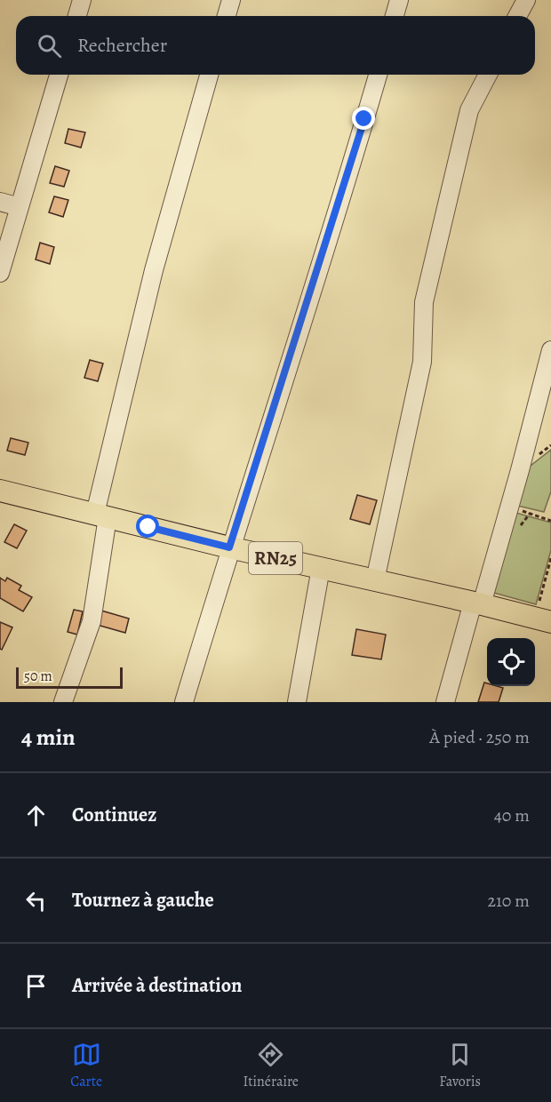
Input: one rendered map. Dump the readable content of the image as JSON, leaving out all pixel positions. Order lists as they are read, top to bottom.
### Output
{
  "streets": {
    "main road": ["RN25"]
  },
  "scale_bar": "50 m",
  "page": {
    "search": "Rechercher",
    "scale": "50 m",
    "heading": ["4 min", "À pied · 250 m"],
    "list": [
      ["Continuez", "40 m"],
      ["Tournez à gauche", "210 m"],
      "Arrivée à destination"
    ],
    "nav": ["Carte", "Itinéraire", "Favoris"]
  }
}
